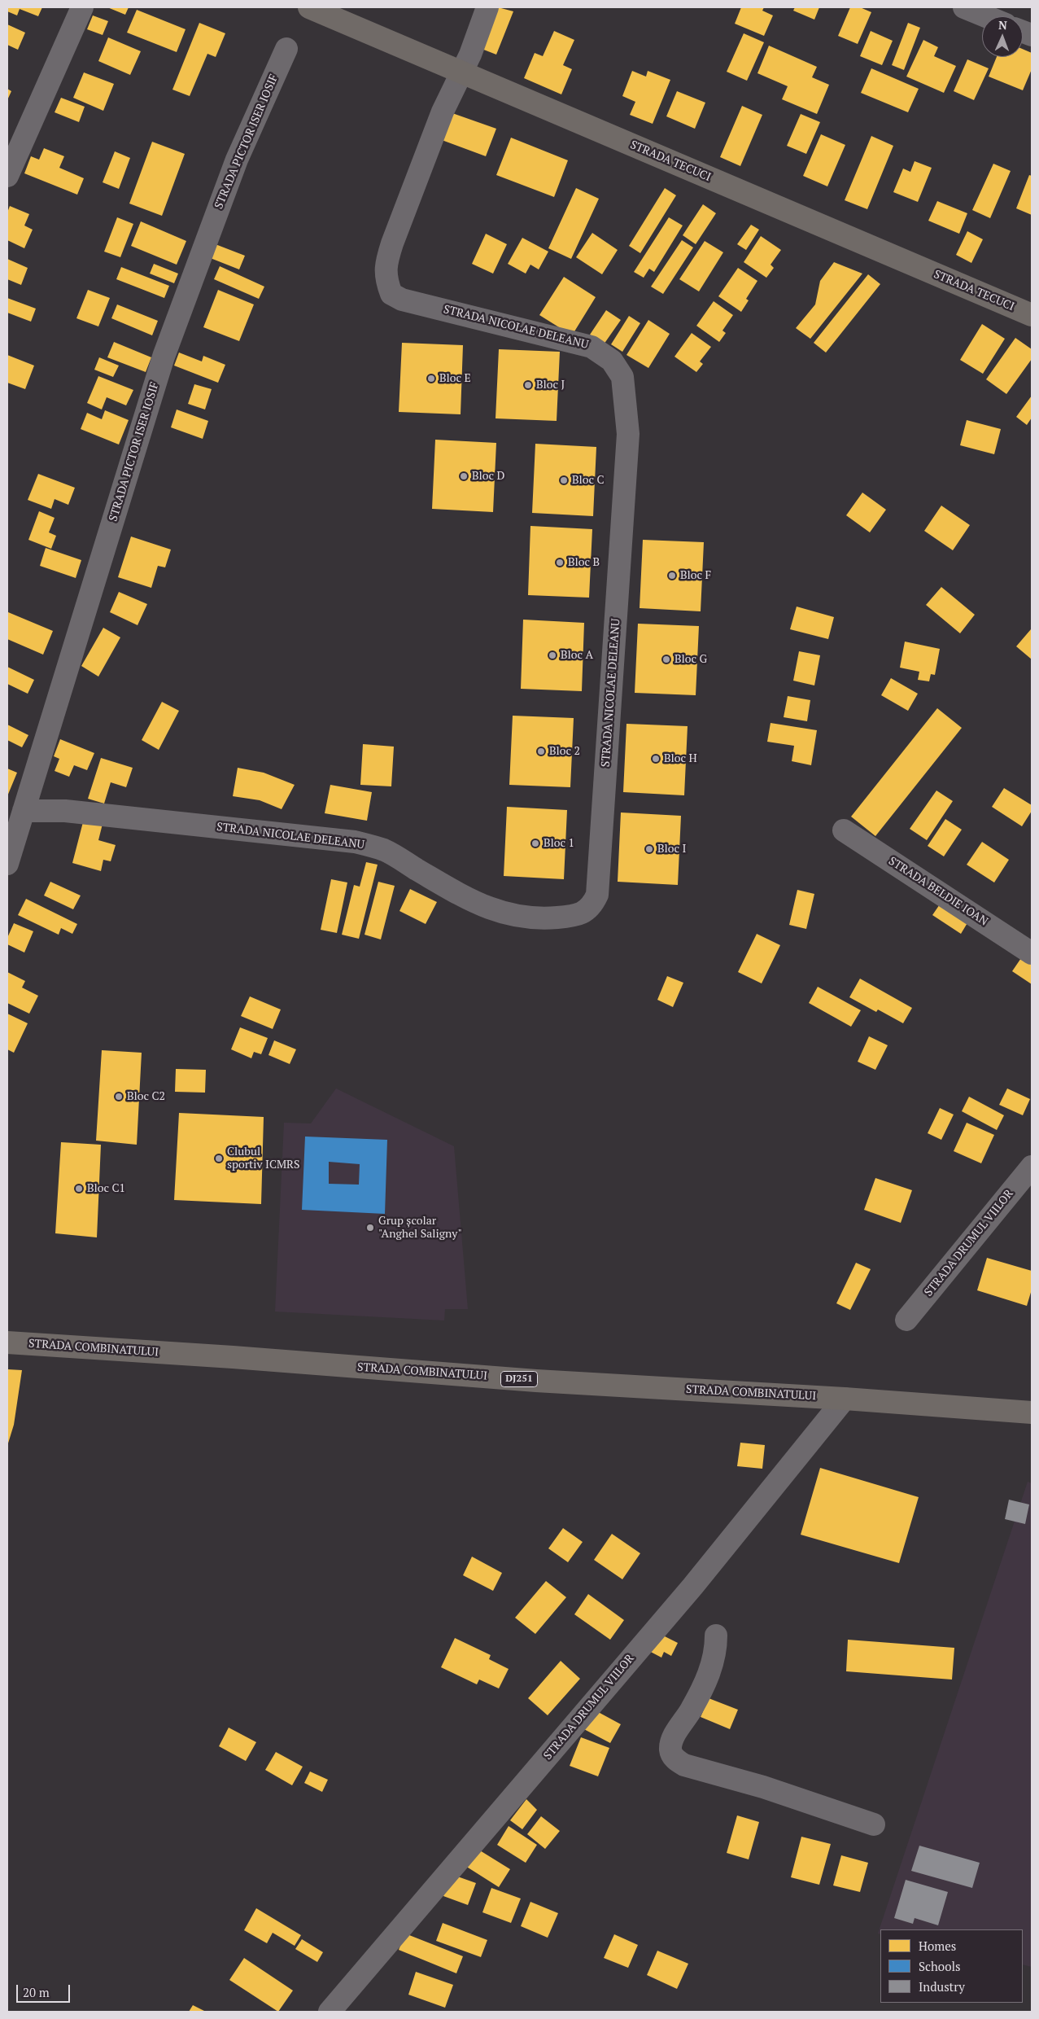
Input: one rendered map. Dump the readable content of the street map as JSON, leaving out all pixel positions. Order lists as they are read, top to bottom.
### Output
{
  "streets": {
    "main road": ["STRADA TECUCI", "STRADA COMBINATULUI", "DJ251"],
    "street": [
      "STRADA PICTOR ISER IOSIF",
      "STRADA NICOLAE DELEANU",
      "STRADA BELDIE IOAN",
      "STRADA DRUMUL VIILOR"
    ]
  },
  "crossings": [
    ["STRADA PICTOR ISER IOSIF", "STRADA NICOLAE DELEANU"],
    ["STRADA TECUCI", "STRADA NICOLAE DELEANU"],
    ["STRADA DRUMUL VIILOR", "STRADA COMBINATULUI"]
  ],
  "places": [
    "Bloc E",
    "Bloc J",
    "Bloc D",
    "Bloc C",
    "Bloc B",
    "Bloc F",
    "Bloc A",
    "Bloc G",
    "Bloc 2",
    "Bloc H",
    "Bloc 1",
    "Bloc I",
    "Bloc C2",
    "Clubul sportiv ICMRS",
    "Bloc C1",
    "Grup școlar \"Anghel Saligny\""
  ],
  "legend": ["Homes", "Schools", "Industry"],
  "scale_bar": "20 m",
  "north": "top"
}
